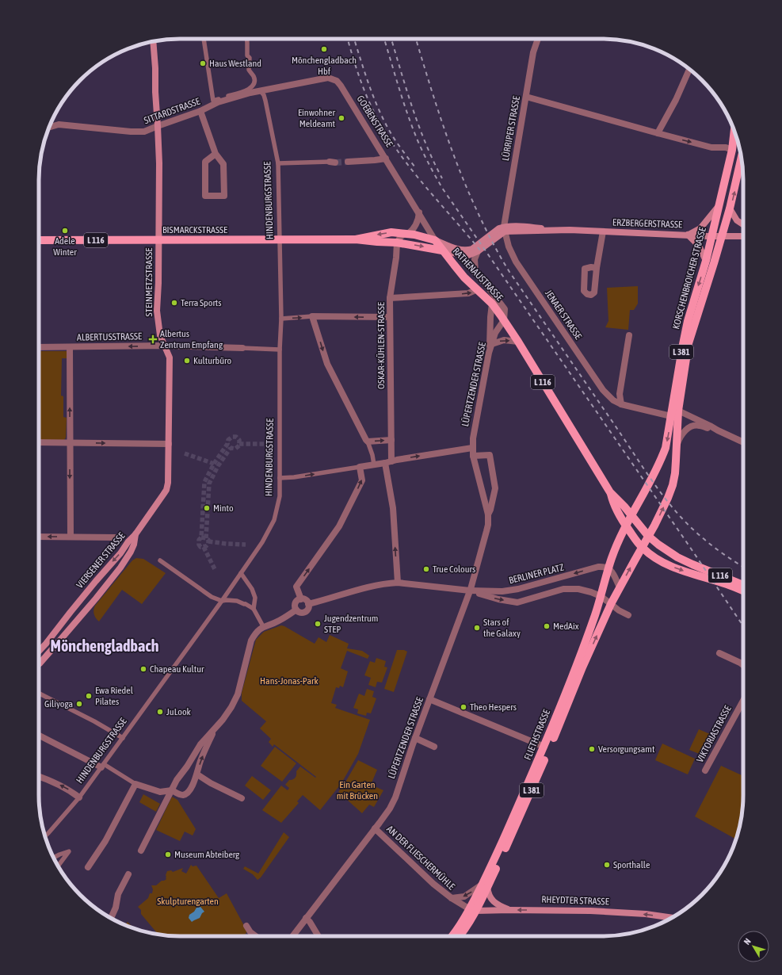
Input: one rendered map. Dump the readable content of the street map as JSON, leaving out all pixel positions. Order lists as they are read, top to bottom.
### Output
{
  "streets": {
    "main road": [
      "ERZBERGERSTRASSE",
      "BISMARCKSTRASSE",
      "L 116",
      "RATHENAUSTRASSE",
      "KORSCHENBROICHER STRASSE",
      "STEINMETZSTRASSE",
      "L 381",
      "VIERSENER STRASSE",
      "FLIETHSTRASSE",
      "RHEYDTER STRASSE"
    ],
    "street": [
      "SITTARDSTRASSE",
      "GOEBENSTRASSE",
      "LÜRRIPER STRASSE",
      "HINDENBURGSTRASSE",
      "JENAER STRASSE",
      "ALBERTUSSTRASSE",
      "OSKAR-KÜHLEN-STRASSE",
      "LÜPERTZENDER STRASSE",
      "BERLINER PLATZ",
      "VIKTORIASTRASSE",
      "AN DER FLIESCHERMÜHLE"
    ]
  },
  "crossings": [
    ["SITTARDSTRASSE", "GOEBENSTRASSE"],
    ["SITTARDSTRASSE", "HINDENBURGSTRASSE"],
    ["SITTARDSTRASSE", "STEINMETZSTRASSE"],
    ["GOEBENSTRASSE", "HINDENBURGSTRASSE"],
    ["GOEBENSTRASSE", "BISMARCKSTRASSE"],
    ["GOEBENSTRASSE", "RATHENAUSTRASSE"],
    ["LÜRRIPER STRASSE", "ERZBERGERSTRASSE"],
    ["LÜRRIPER STRASSE", "JENAER STRASSE"],
    ["HINDENBURGSTRASSE", "BISMARCKSTRASSE"],
    ["HINDENBURGSTRASSE", "ALBERTUSSTRASSE"],
    ["ERZBERGERSTRASSE", "KORSCHENBROICHER STRASSE"],
    ["ERZBERGERSTRASSE", "JENAER STRASSE"],
    ["BISMARCKSTRASSE", "RATHENAUSTRASSE"],
    ["BISMARCKSTRASSE", "STEINMETZSTRASSE"],
    ["BISMARCKSTRASSE", "OSKAR-KÜHLEN-STRASSE"],
    ["L 116", "RATHENAUSTRASSE"],
    ["L 116", "KORSCHENBROICHER STRASSE"],
    ["L 116", "FLIETHSTRASSE"],
    ["RATHENAUSTRASSE", "KORSCHENBROICHER STRASSE"],
    ["RATHENAUSTRASSE", "LÜPERTZENDER STRASSE"],
    ["RATHENAUSTRASSE", "FLIETHSTRASSE"],
    ["KORSCHENBROICHER STRASSE", "JENAER STRASSE"],
    ["KORSCHENBROICHER STRASSE", "FLIETHSTRASSE"],
    ["STEINMETZSTRASSE", "ALBERTUSSTRASSE"],
    ["STEINMETZSTRASSE", "VIERSENER STRASSE"],
    ["LÜPERTZENDER STRASSE", "BERLINER PLATZ"],
    ["LÜPERTZENDER STRASSE", "AN DER FLIESCHERMÜHLE"],
    ["BERLINER PLATZ", "FLIETHSTRASSE"],
    ["FLIETHSTRASSE", "AN DER FLIESCHERMÜHLE"],
    ["FLIETHSTRASSE", "RHEYDTER STRASSE"],
    ["AN DER FLIESCHERMÜHLE", "RHEYDTER STRASSE"]
  ],
  "one_way": ["ALBERTUSSTRASSE", "OSKAR-KÜHLEN-STRASSE", "RHEYDTER STRASSE"],
  "districts": ["Mönchengladbach"],
  "parks": ["Hans-Jonas-Park", "Ein Garten mit Brücken", "Skulpturengarten"],
  "places": {
    "other": [
      "Mönchengladbach Hbf",
      "Haus Westland",
      "Einwohner Meldeamt",
      "Adele Winter",
      "Terra Sports",
      "Kulturbüro",
      "Minto",
      "True Colours",
      "Jugendzentrum STEP",
      "MedAix",
      "Stars of the Galaxy",
      "Chapeau Kultur",
      "Ewa Riedel Pilates",
      "Giliyoga",
      "Theo Hespers",
      "JuLook",
      "Versorgungsamt",
      "Museum Abteiberg",
      "Sporthalle"
    ],
    "health": ["Albertus Zentrum Empfang"]
  },
  "north": "top left"
}
